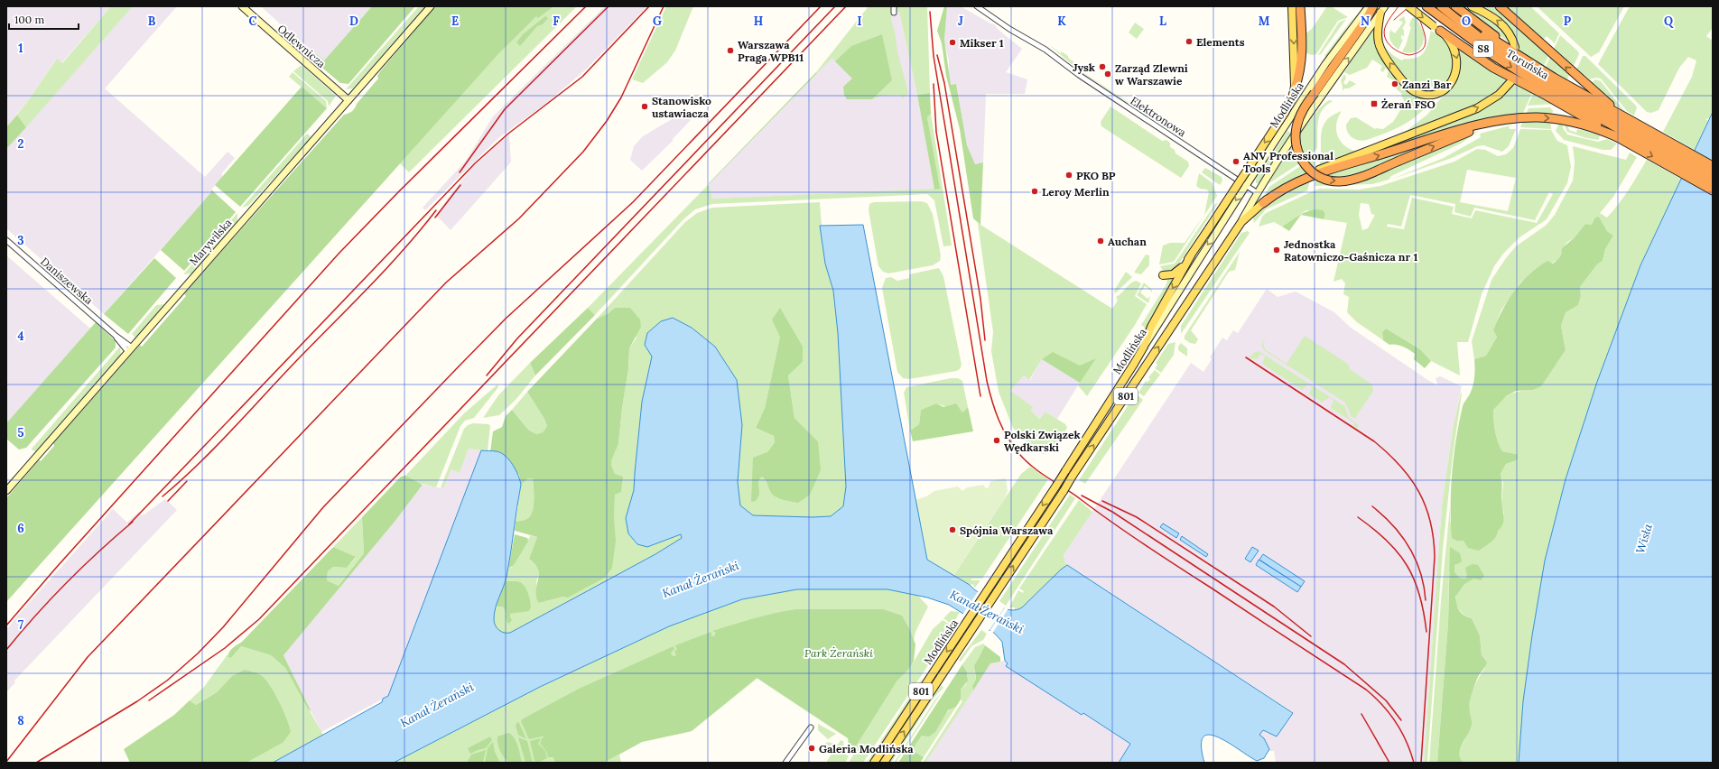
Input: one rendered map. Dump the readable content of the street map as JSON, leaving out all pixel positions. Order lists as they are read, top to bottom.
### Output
{
  "streets": {
    "highway": ["S8", "Toruńska"],
    "main road": [
      "Odlewnicza",
      "Modlińska",
      "Marywilska",
      "801"
    ],
    "street": ["Elektronowa", "Daniszewska"]
  },
  "crossings": [
    ["Odlewnicza", "Marywilska"],
    ["Modlińska", "Elektronowa"],
    ["Modlińska", "801"],
    ["Marywilska", "Daniszewska"]
  ],
  "water": ["Wisła", "Kanał Żerański"],
  "parks": ["Park Żerański"],
  "places": {
    "other": [
      "Elements",
      "Mikser 1",
      "Warszawa Praga WPB11",
      "Jysk",
      "Zarząd Zlewni w Warszawie",
      "Zanzi Bar",
      "Stanowisko ustawiacza",
      "ANV Professional Tools",
      "PKO BP",
      "Leroy Merlin",
      "Auchan",
      "Jednostka Ratowniczo-Gaśnicza nr 1",
      "Polski Związek Wędkarski",
      "Spójnia Warszawa",
      "Galeria Modlińska"
    ],
    "transit": ["Żerań FSO"]
  },
  "scale_bar": "100 m",
  "grid": {
    "columns": [
      "B",
      "C",
      "D",
      "E",
      "F",
      "G",
      "H",
      "I",
      "J",
      "K",
      "L",
      "M",
      "N",
      "O",
      "P",
      "Q"
    ],
    "rows": [
      "1",
      "2",
      "3",
      "4",
      "5",
      "6",
      "7",
      "8"
    ]
  }
}
